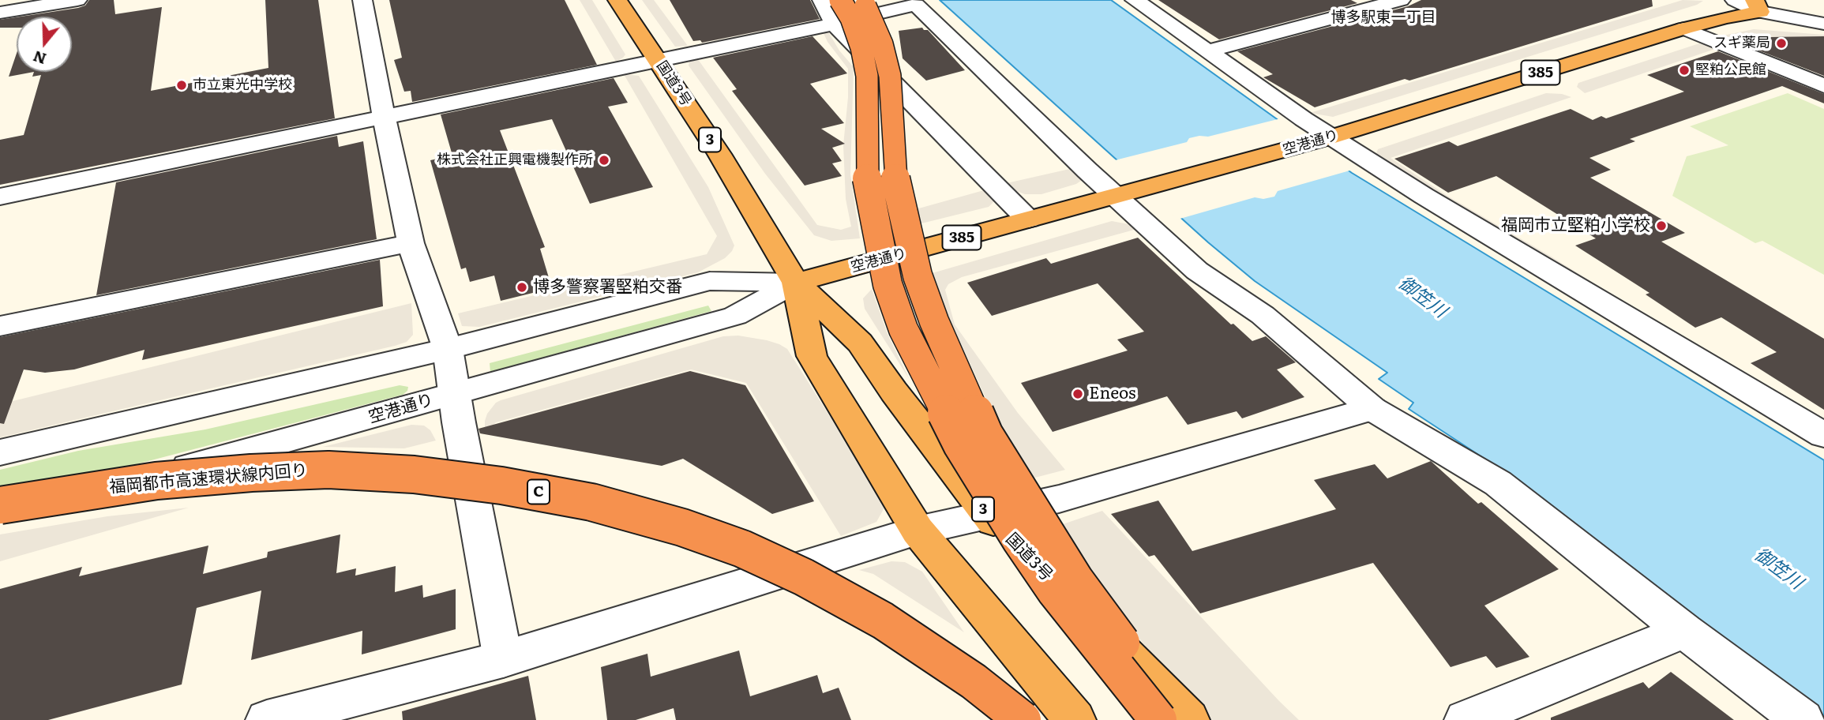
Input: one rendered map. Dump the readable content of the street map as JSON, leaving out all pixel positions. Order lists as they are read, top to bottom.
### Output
{
  "streets": {
    "highway": [
      "385",
      "国道3号",
      "3",
      "空港通り",
      "福岡都市高速環状線内回り",
      "C"
    ]
  },
  "crossings": [
    ["国道3号", "空港通り"]
  ],
  "districts": ["博多駅東一丁目"],
  "water": ["御笠川"],
  "places": [
    "スギ薬局",
    "堅粕公民館",
    "市立東光中学校",
    "株式会社正興電機製作所",
    "福岡市立堅粕小学校",
    "博多警察署堅粕交番",
    "Eneos"
  ],
  "north": "bottom"
}
